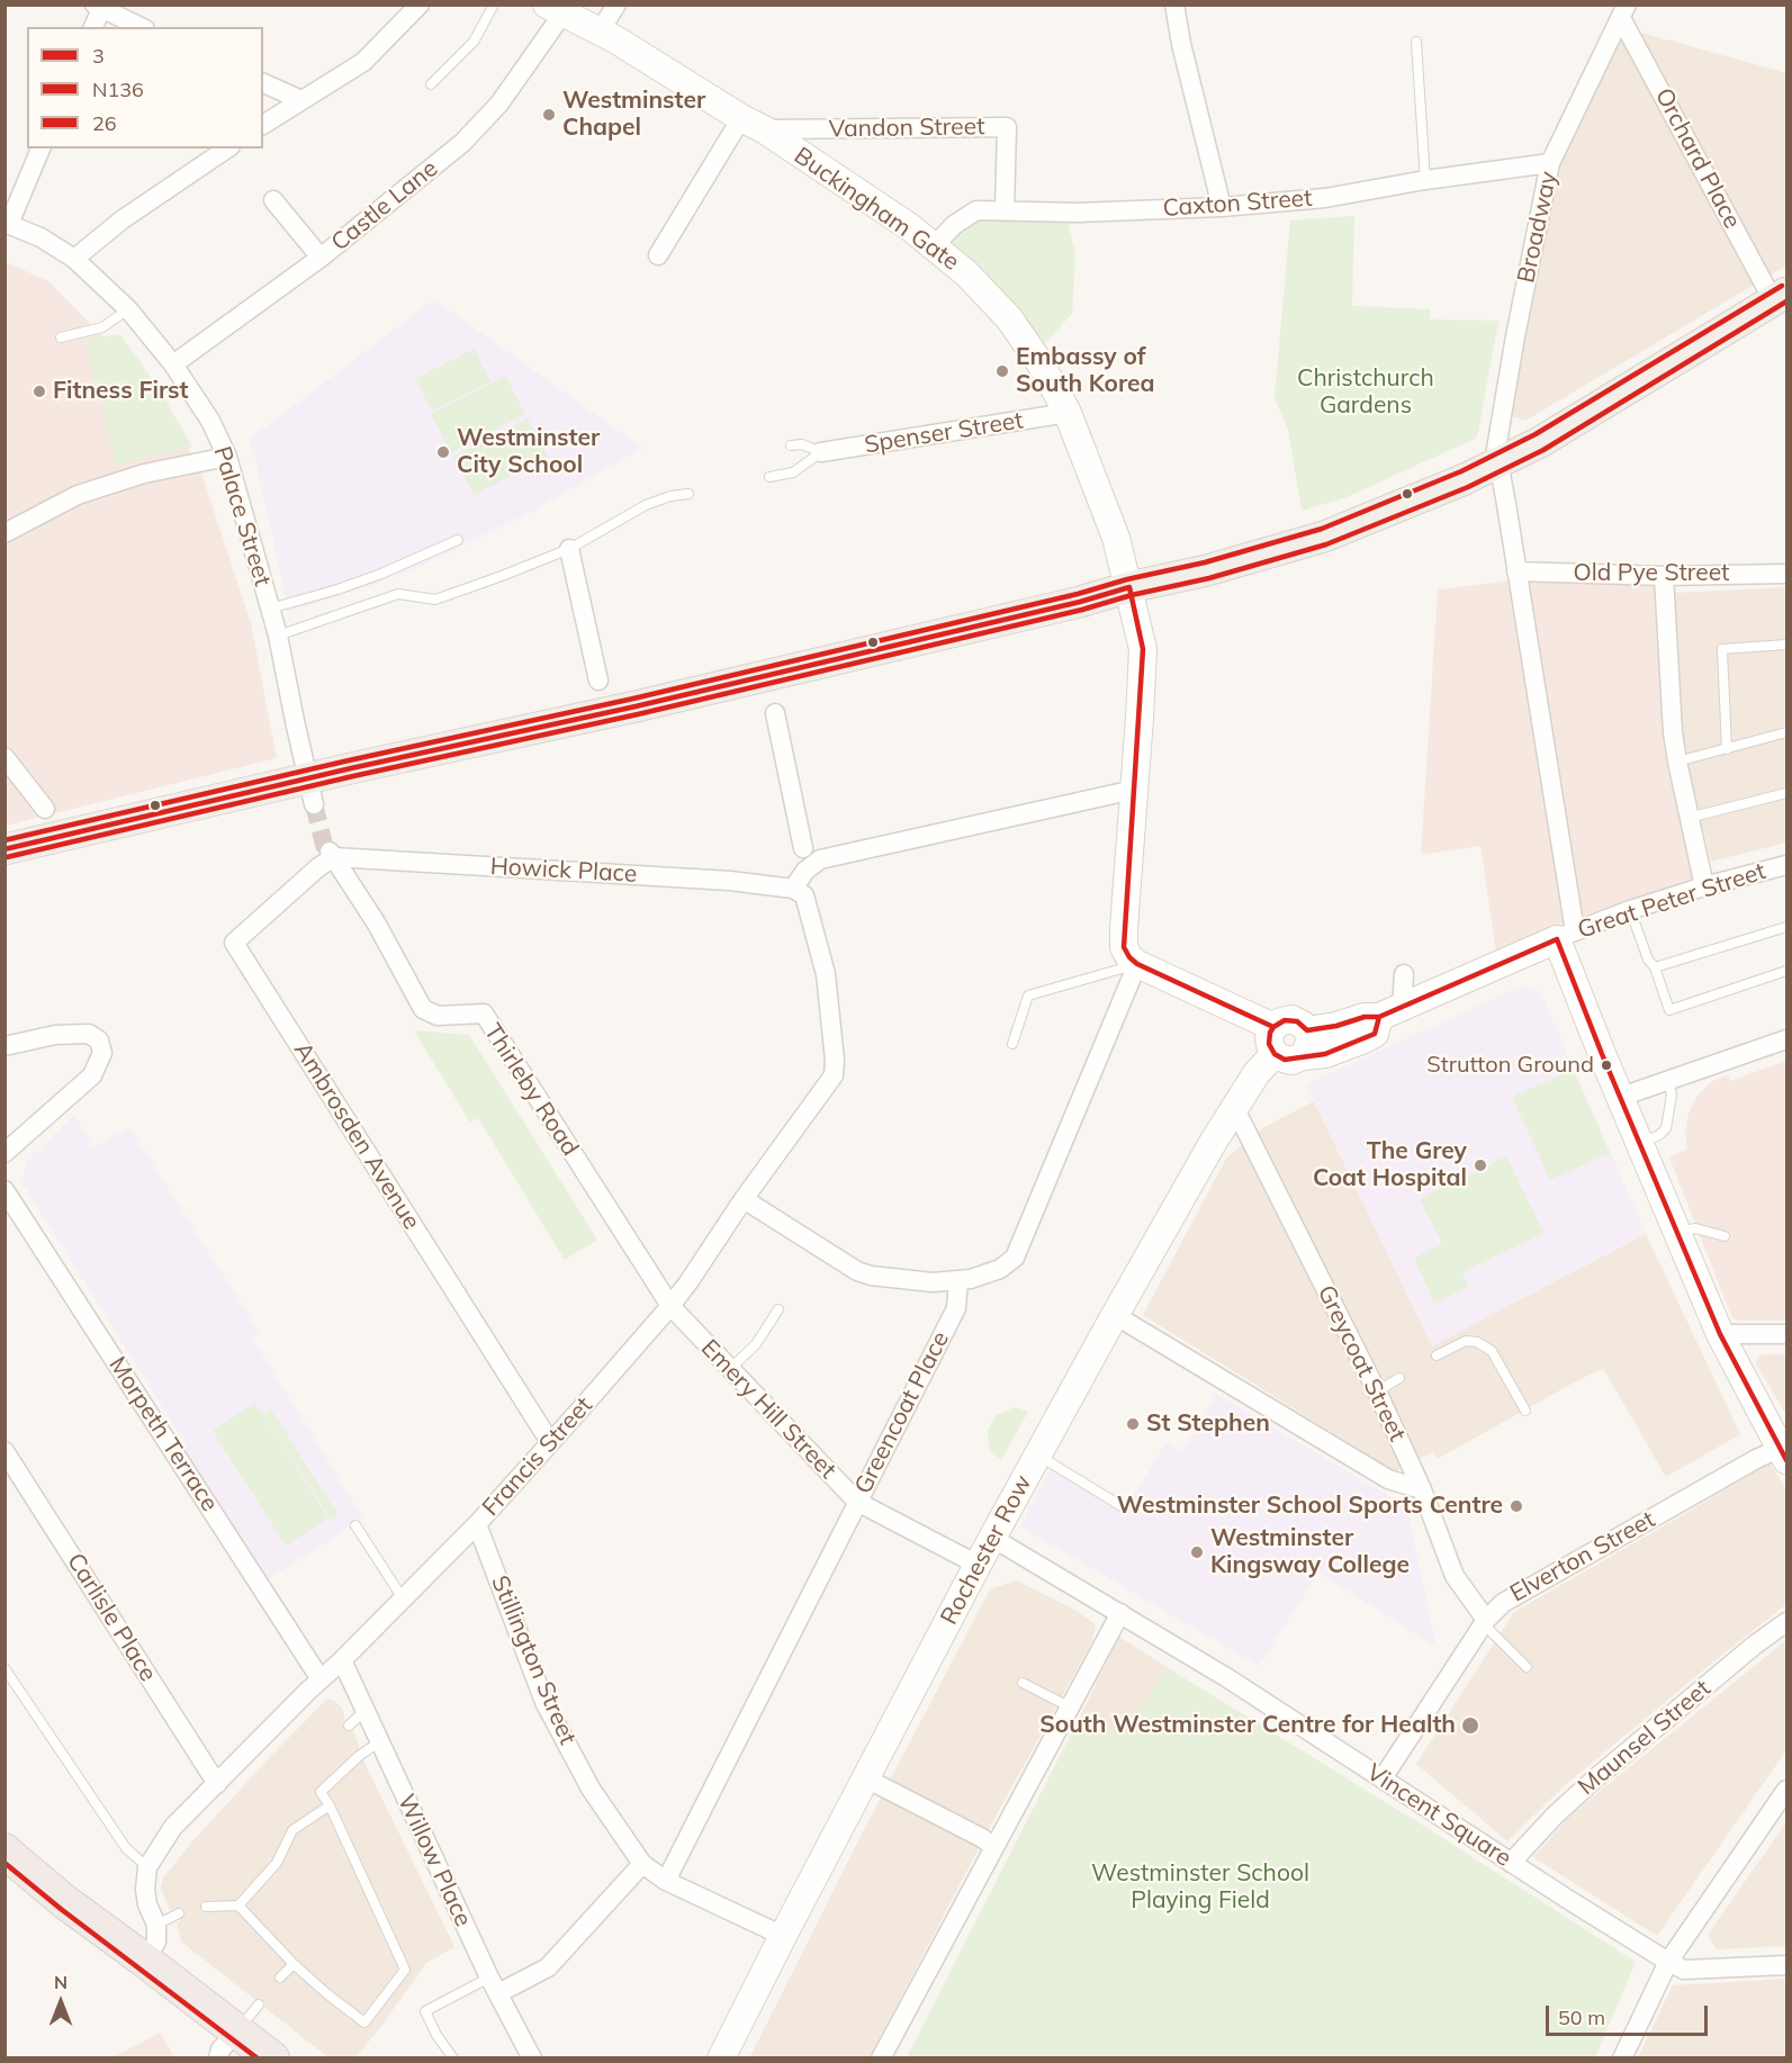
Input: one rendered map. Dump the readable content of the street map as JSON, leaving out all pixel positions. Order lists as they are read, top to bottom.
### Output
{
  "streets": {
    "main road": ["Buckingham Gate", "Rochester Row"],
    "street": [
      "Vandon Street",
      "Orchard Place",
      "Caxton Street",
      "Castle Lane",
      "Broadway",
      "Spenser Street",
      "Palace Street",
      "Old Pye Street",
      "Howick Place",
      "Great Peter Street",
      "Thirleby Road",
      "Ambrosden Avenue",
      "Greycoat Street",
      "Emery Hill Street",
      "Greencoat Place",
      "Morpeth Terrace",
      "Francis Street",
      "Elverton Street",
      "Carlisle Place",
      "Stillington Street",
      "Maunsel Street",
      "Vincent Square",
      "Willow Place"
    ]
  },
  "crossings": [
    ["Vandon Street", "Caxton Street"],
    ["Vandon Street", "Buckingham Gate"],
    ["Orchard Place", "Broadway"],
    ["Caxton Street", "Buckingham Gate"],
    ["Caxton Street", "Broadway"],
    ["Castle Lane", "Buckingham Gate"],
    ["Castle Lane", "Palace Street"],
    ["Buckingham Gate", "Spenser Street"],
    ["Howick Place", "Thirleby Road"],
    ["Howick Place", "Ambrosden Avenue"],
    ["Howick Place", "Francis Street"],
    ["Thirleby Road", "Ambrosden Avenue"],
    ["Thirleby Road", "Emery Hill Street"],
    ["Thirleby Road", "Francis Street"],
    ["Ambrosden Avenue", "Francis Street"],
    ["Greycoat Street", "Rochester Row"],
    ["Greycoat Street", "Elverton Street"],
    ["Emery Hill Street", "Greencoat Place"],
    ["Emery Hill Street", "Francis Street"],
    ["Emery Hill Street", "Rochester Row"],
    ["Greencoat Place", "Stillington Street"],
    ["Morpeth Terrace", "Francis Street"],
    ["Francis Street", "Carlisle Place"],
    ["Francis Street", "Stillington Street"],
    ["Francis Street", "Willow Place"],
    ["Rochester Row", "Stillington Street"],
    ["Rochester Row", "Vincent Square"],
    ["Elverton Street", "Vincent Square"],
    ["Maunsel Street", "Vincent Square"]
  ],
  "parks": ["Christchurch Gardens", "Westminster School Playing Field"],
  "places": [
    "Westminster Chapel",
    "Embassy of South Korea",
    "Fitness First",
    "Westminster City School",
    "Strutton Ground",
    "The Grey Coat Hospital",
    "St Stephen",
    "Westminster School Sports Centre",
    "Westminster Kingsway College",
    "South Westminster Centre for Health"
  ],
  "lines": ["transit line 26", "transit line N136", "transit line 3"],
  "legend": ["3", "N136", "26"],
  "scale_bar": "50 m",
  "north": "top"
}
